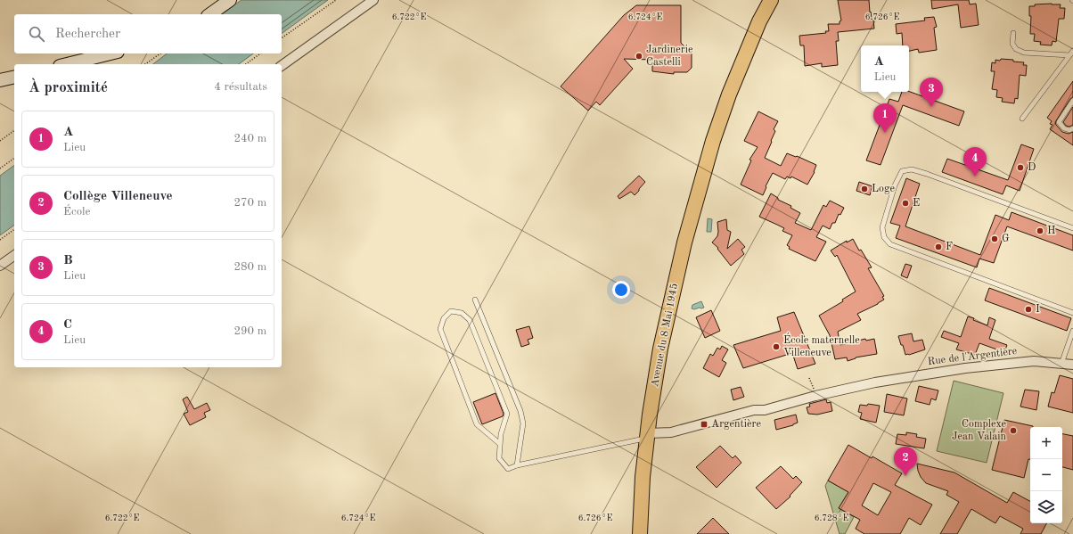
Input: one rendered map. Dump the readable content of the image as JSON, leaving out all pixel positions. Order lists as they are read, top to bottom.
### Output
{
  "streets": {
    "main road": ["Avenue du 8 Mai 1945"],
    "street": ["Rue de l'Argentière"]
  },
  "crossings": [
    ["Avenue du 8 Mai 1945", "Rue de l'Argentière"]
  ],
  "places": {
    "other": [
      "Jardinerie Castelli",
      "D",
      "Loge",
      "E",
      "H",
      "G",
      "F",
      "I",
      "École maternelle Villeneuve",
      "Complexe Jean Valain"
    ],
    "transit": ["Argentière"]
  },
  "page": {
    "search": "Rechercher",
    "popup": ["A", "Lieu"],
    "heading": ["À proximité", "4 résultats"],
    "pins": [
      "3",
      "1",
      "4",
      "2"
    ],
    "list": [
      {
        "mark": "1",
        "name": "A",
        "note": "Lieu",
        "value": "240 m"
      },
      {
        "mark": "2",
        "name": "Collège Villeneuve",
        "note": "École",
        "value": "270 m"
      },
      {
        "mark": "3",
        "name": "B",
        "note": "Lieu",
        "value": "280 m"
      },
      {
        "mark": "4",
        "name": "C",
        "note": "Lieu",
        "value": "290 m"
      }
    ],
    "map_buttons": ["+", "−"]
  },
  "coordinates": [
    "6.722°E",
    "6.724°E",
    "6.726°E",
    "6.728°E"
  ]
}
